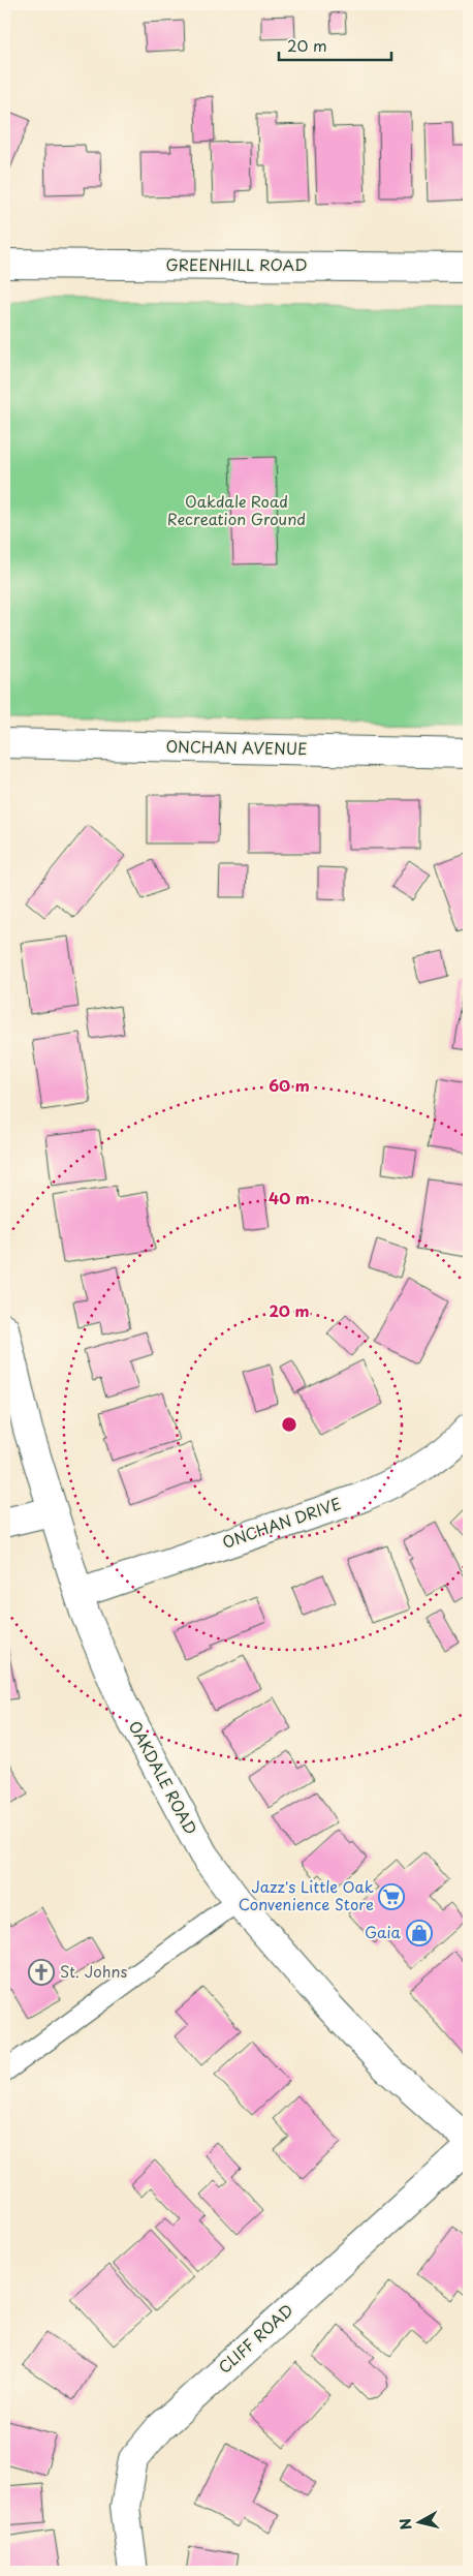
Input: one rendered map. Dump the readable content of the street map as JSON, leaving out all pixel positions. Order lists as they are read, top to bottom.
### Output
{
  "streets": {
    "street": [
      "GREENHILL ROAD",
      "ONCHAN AVENUE",
      "ONCHAN DRIVE",
      "OAKDALE ROAD",
      "CLIFF ROAD"
    ]
  },
  "crossings": [
    ["ONCHAN DRIVE", "OAKDALE ROAD"]
  ],
  "parks": ["Oakdale Road Recreation Ground"],
  "places": {
    "supermarket": ["Jazz's Little Oak Convenience Store"],
    "shop": ["Gaia"],
    "church": ["St. Johns"]
  },
  "scale_bar": "20 m",
  "north": "left",
  "rings": ["60 m", "40 m", "20 m"]
}
